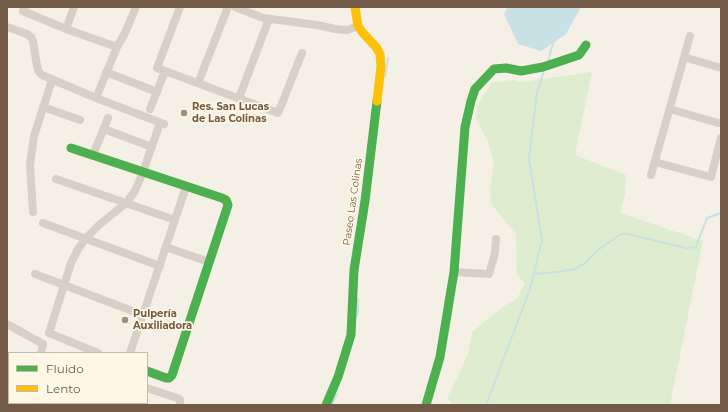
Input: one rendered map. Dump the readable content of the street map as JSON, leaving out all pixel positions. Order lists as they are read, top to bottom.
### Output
{
  "streets": {
    "street": ["Paseo Las Colinas"]
  },
  "places": ["Res. San Lucas de Las Colinas", "Pulpería Auxiliadora"],
  "legend": ["Fluido", "Lento"]
}
